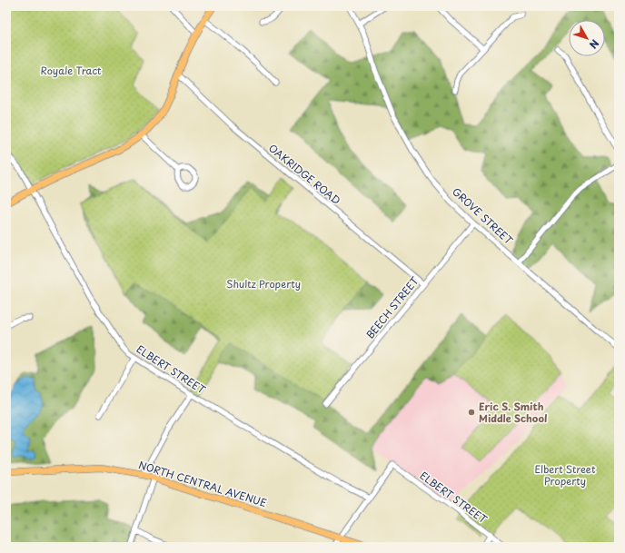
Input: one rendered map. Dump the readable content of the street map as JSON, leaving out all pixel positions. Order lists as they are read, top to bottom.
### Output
{
  "streets": {
    "main road": ["NORTH CENTRAL AVENUE"],
    "street": [
      "OAKRIDGE ROAD",
      "GROVE STREET",
      "BEECH STREET",
      "ELBERT STREET"
    ]
  },
  "crossings": [
    ["OAKRIDGE ROAD", "BEECH STREET"],
    ["GROVE STREET", "BEECH STREET"]
  ],
  "parks": ["Royale Tract", "Shultz Property", "Elbert Street Property"],
  "places": ["Eric S. Smith Middle School"],
  "north": "bottom right"
}
